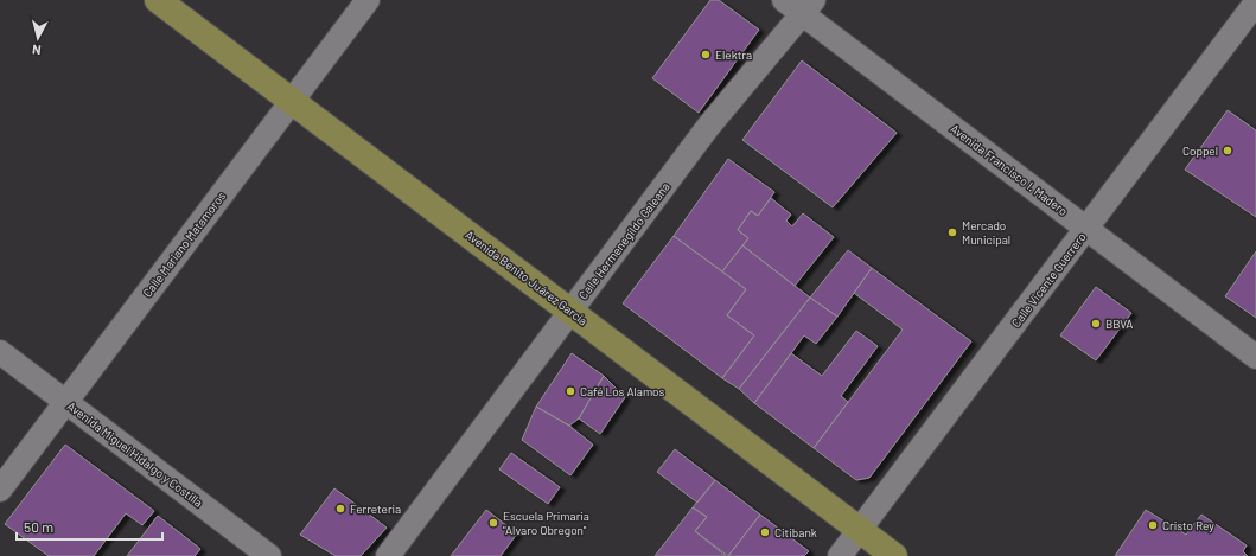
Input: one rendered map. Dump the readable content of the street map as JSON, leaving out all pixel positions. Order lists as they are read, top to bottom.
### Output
{
  "streets": {
    "main road": ["Avenida Benito Juárez García"],
    "street": [
      "Avenida Francisco I. Madero",
      "Calle Hermenegildo Galeana",
      "Calle Mariano Matamoros",
      "Calle Vicente Guerrero",
      "Avenida Miguel Hidalgo y Costilla"
    ]
  },
  "crossings": [
    ["Avenida Francisco I. Madero", "Calle Hermenegildo Galeana"],
    ["Avenida Francisco I. Madero", "Calle Vicente Guerrero"],
    ["Calle Hermenegildo Galeana", "Avenida Benito Juárez García"],
    ["Calle Mariano Matamoros", "Avenida Benito Juárez García"],
    ["Calle Mariano Matamoros", "Avenida Miguel Hidalgo y Costilla"],
    ["Avenida Benito Juárez García", "Calle Vicente Guerrero"]
  ],
  "places": [
    "Elektra",
    "Coppel",
    "Mercado Municipal",
    "BBVA",
    "Café Los Alamos",
    "Ferreteria",
    "Escuela Primaria \"Alvaro Obregon\"",
    "Cristo Rey",
    "Citibank"
  ],
  "scale_bar": "50 m",
  "north": "bottom"
}
